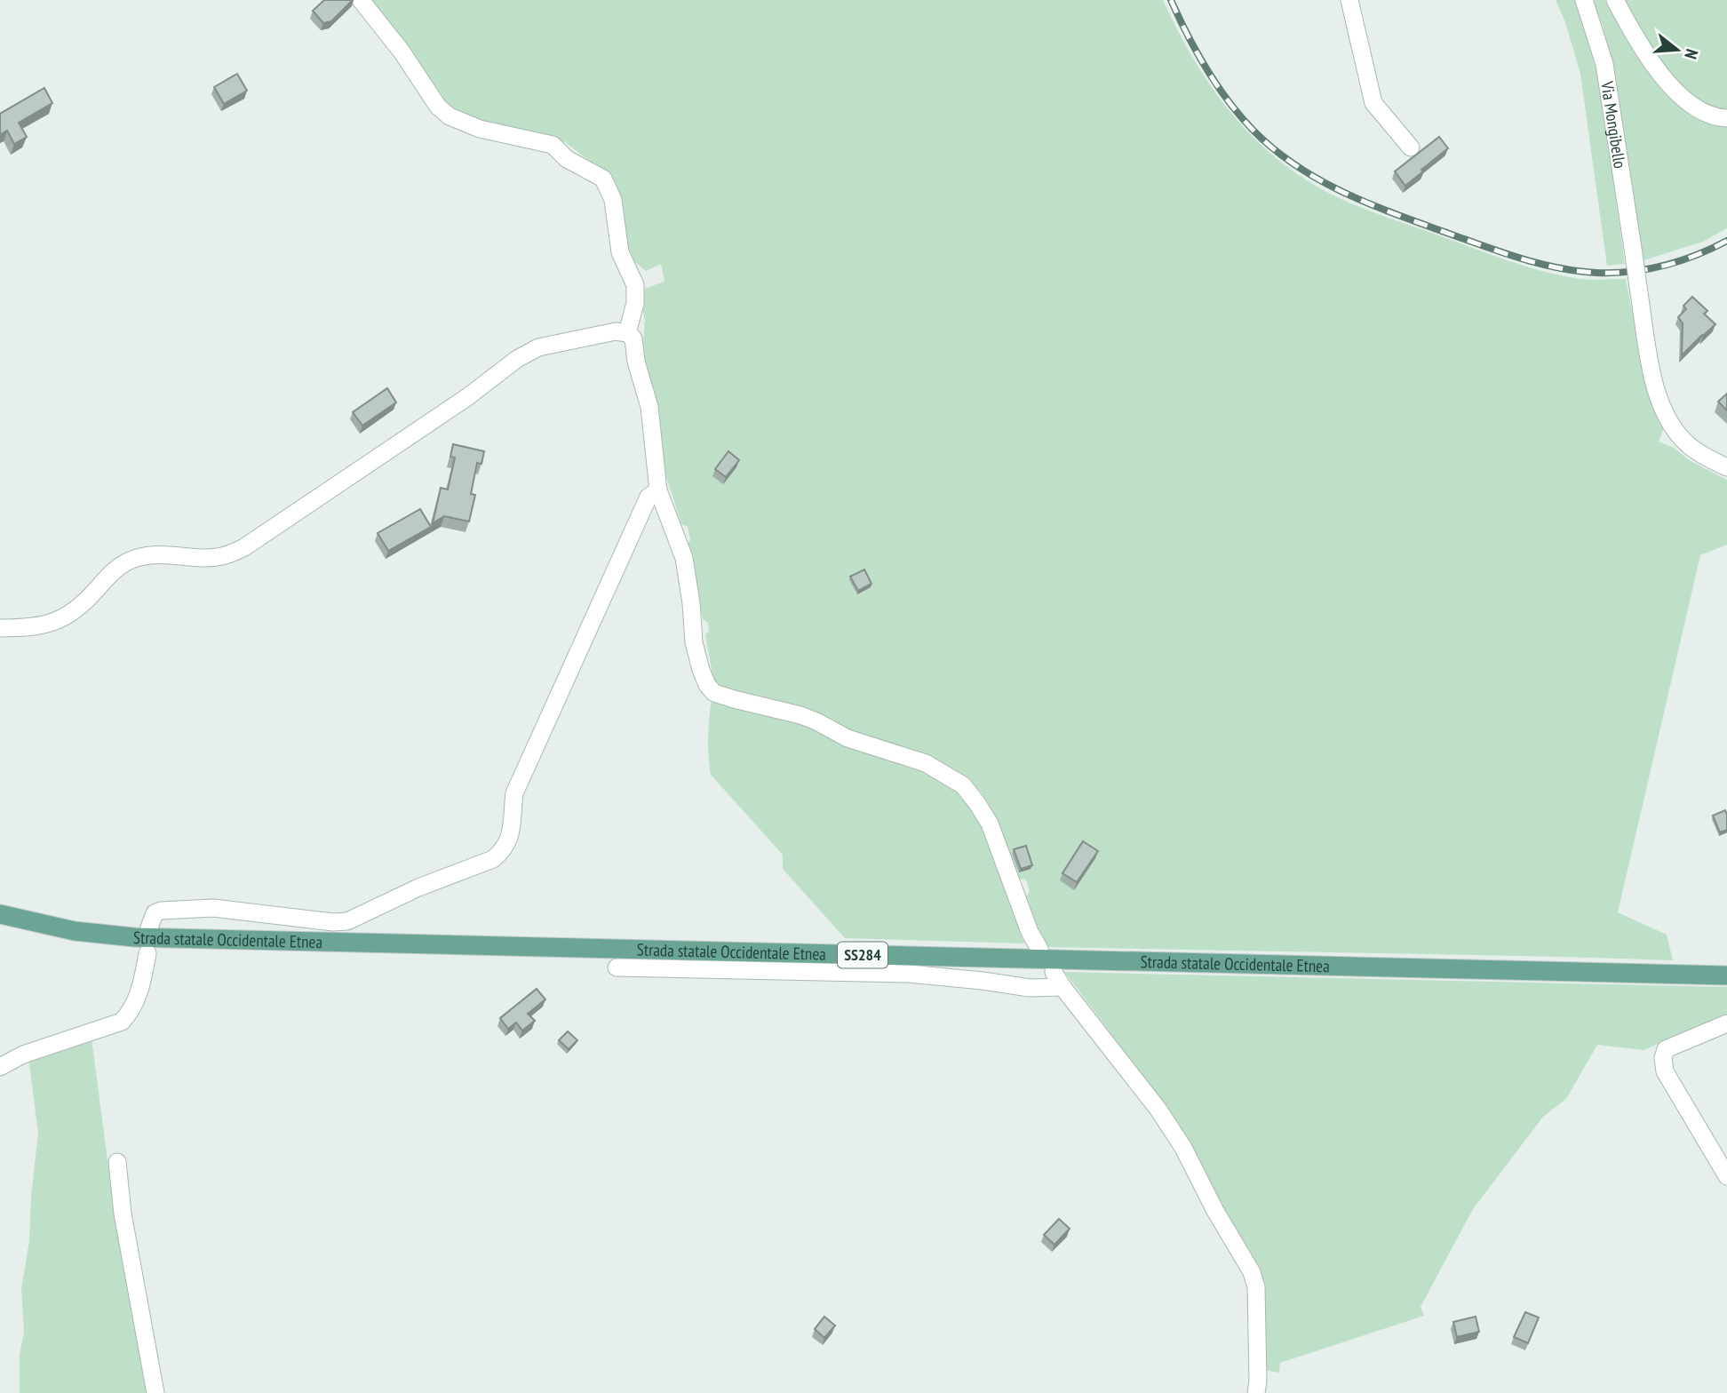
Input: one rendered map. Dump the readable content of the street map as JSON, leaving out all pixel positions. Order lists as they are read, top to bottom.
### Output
{
  "streets": {
    "main road": ["Strada statale Occidentale Etnea", "SS284"],
    "street": ["Via Mongibello"]
  },
  "north": "right"
}
